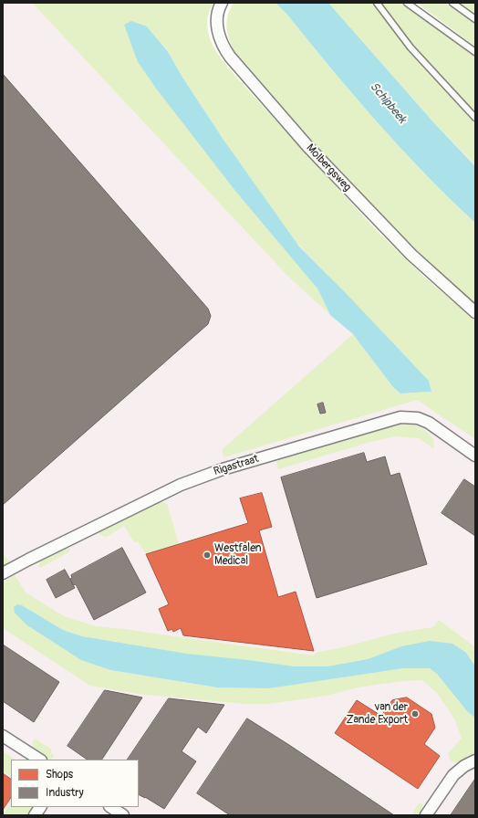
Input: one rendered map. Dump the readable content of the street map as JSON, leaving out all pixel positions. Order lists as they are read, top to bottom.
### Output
{
  "streets": {
    "street": ["Molbergsweg", "Rigastraat"]
  },
  "water": ["Schipbeek"],
  "places": ["Westfalen Medical", "van der Zande Export"],
  "legend": ["Shops", "Industry"]
}
